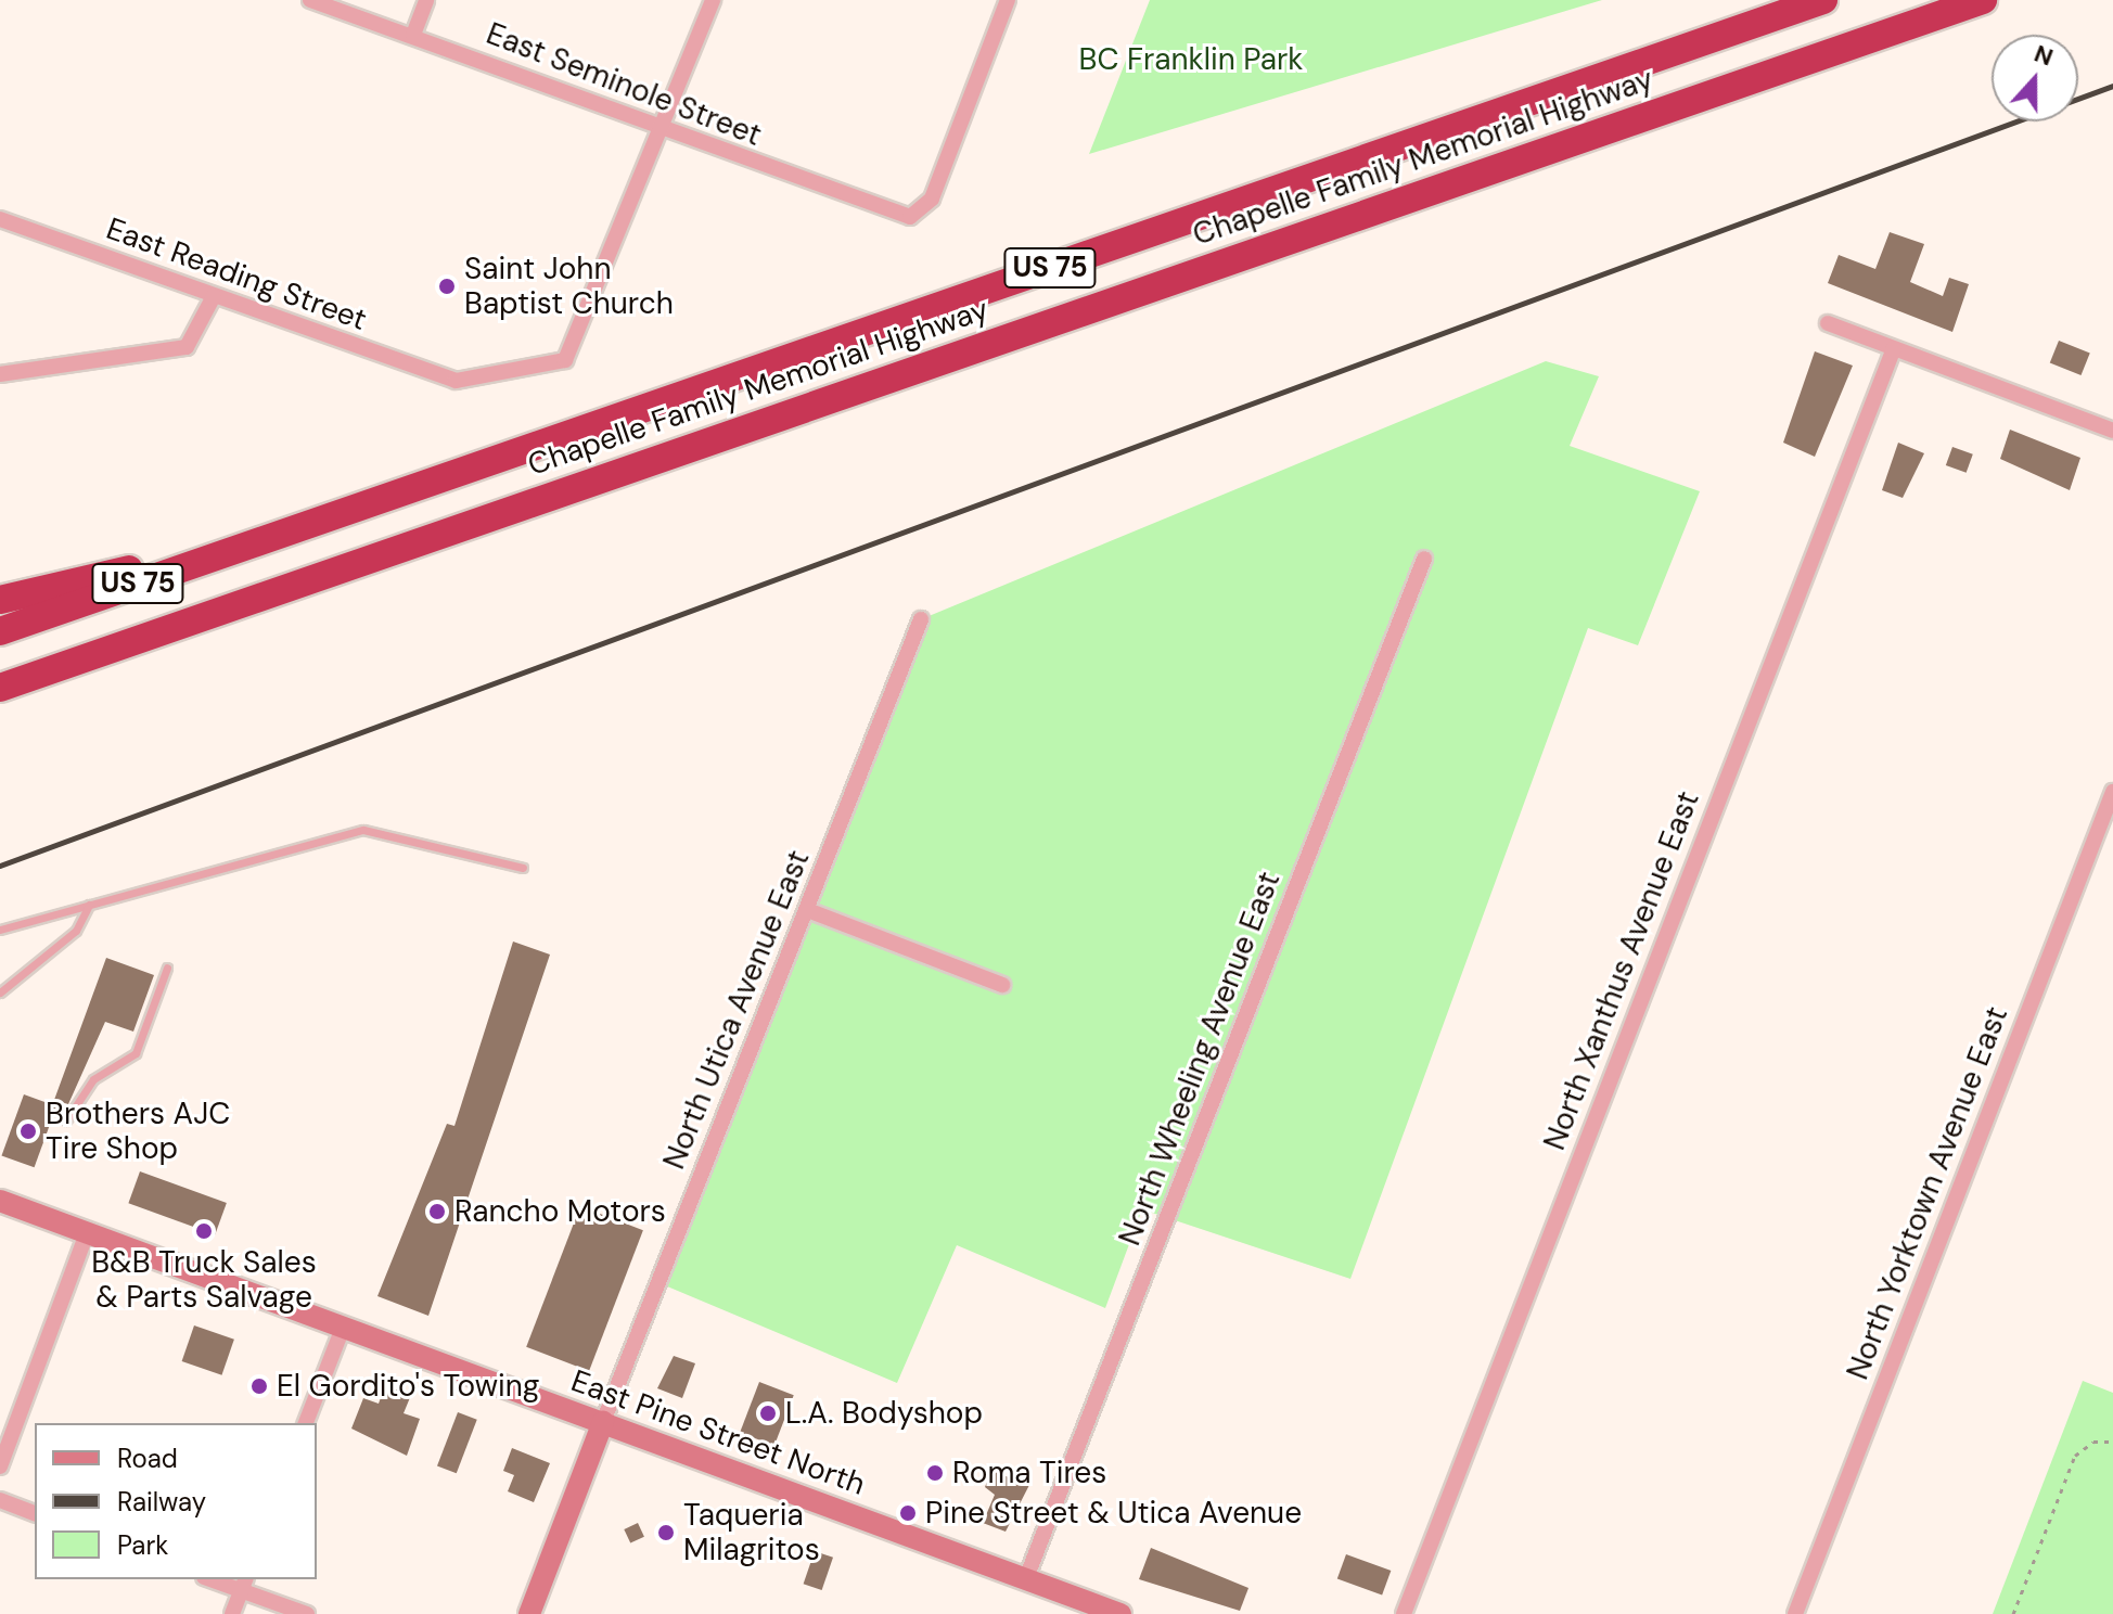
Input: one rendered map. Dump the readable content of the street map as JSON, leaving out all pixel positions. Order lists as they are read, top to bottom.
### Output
{
  "streets": {
    "highway": ["Chapelle Family Memorial Highway", "US 75"],
    "main road": ["North Utica Avenue East", "East Pine Street North"],
    "street": [
      "East Seminole Street",
      "East Reading Street",
      "North Xanthus Avenue East",
      "North Wheeling Avenue East",
      "North Yorktown Avenue East"
    ]
  },
  "crossings": [
    ["East Seminole Street", "East Reading Street"],
    ["North Utica Avenue East", "East Pine Street North"],
    ["North Wheeling Avenue East", "East Pine Street North"]
  ],
  "parks": ["BC Franklin Park"],
  "places": [
    "Saint John Baptist Church",
    "Brothers AJC Tire Shop",
    "Rancho Motors",
    "B&B Truck Sales & Parts Salvage",
    "El Gordito's Towing",
    "L.A. Bodyshop",
    "Roma Tires",
    "Pine Street & Utica Avenue",
    "Taqueria Milagritos"
  ],
  "legend": ["Road", "Railway", "Park"],
  "north": "top"
}
